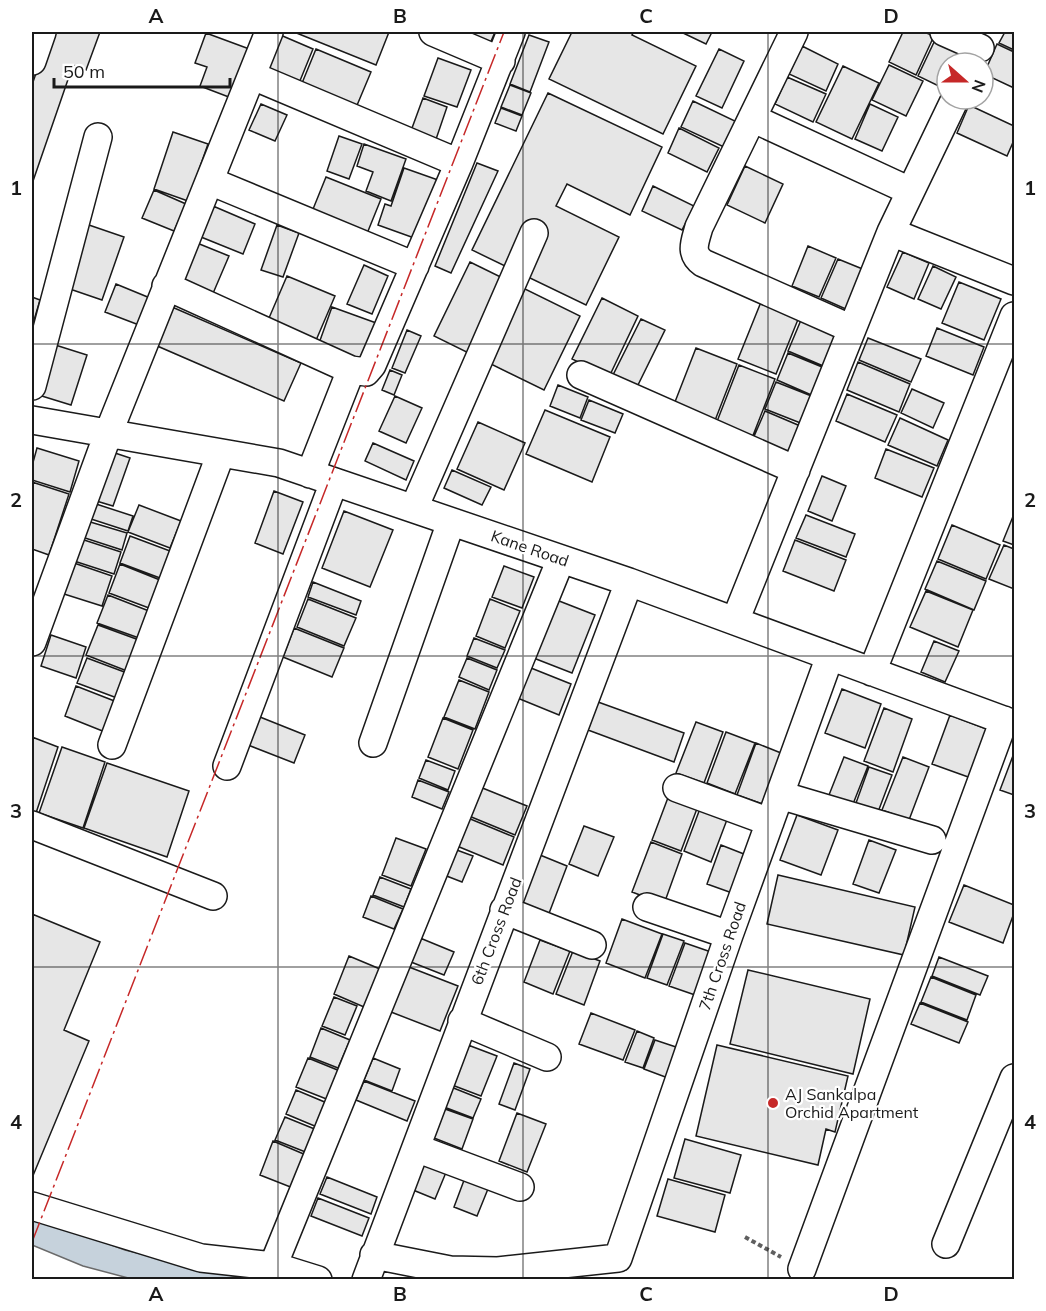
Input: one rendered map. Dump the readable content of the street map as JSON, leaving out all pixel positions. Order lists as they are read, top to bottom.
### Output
{
  "streets": {
    "street": ["Kane Road", "6th Cross Road", "7th Cross Road"]
  },
  "crossings": [
    ["Kane Road", "6th Cross Road"],
    ["Kane Road", "7th Cross Road"],
    ["6th Cross Road", "7th Cross Road"]
  ],
  "places": ["AJ Sankalpa Orchid Apartment"],
  "scale_bar": "50 m",
  "north": "right",
  "grid": {
    "columns": [
      "A",
      "B",
      "C",
      "D"
    ],
    "rows": [
      "1",
      "2",
      "3",
      "4"
    ]
  }
}
